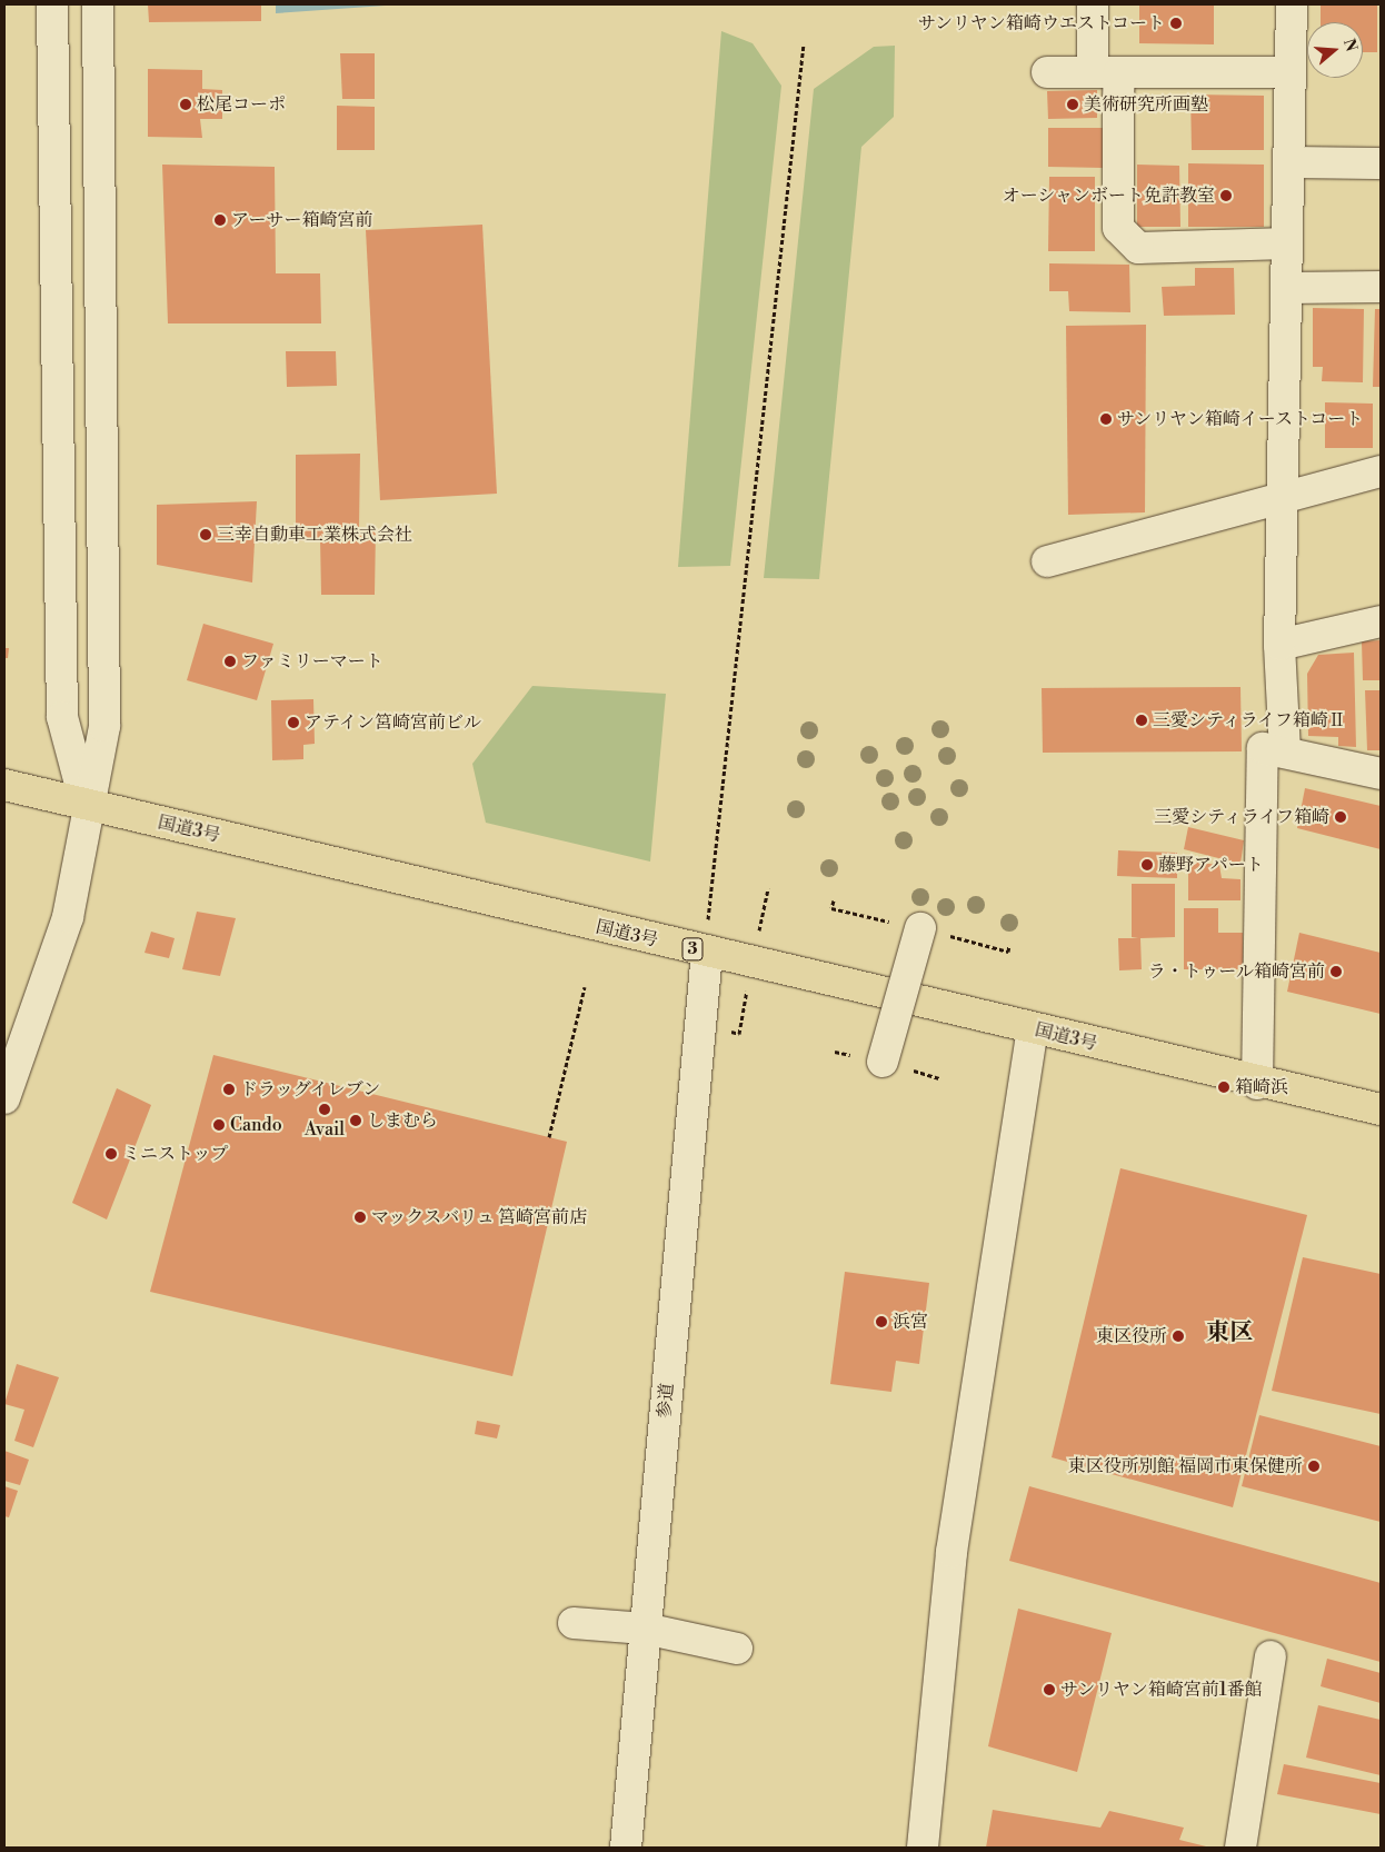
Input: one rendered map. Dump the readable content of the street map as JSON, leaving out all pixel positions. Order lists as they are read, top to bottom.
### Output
{
  "streets": {
    "highway": ["国道3号", "3"],
    "street": ["参道"]
  },
  "crossings": [
    ["国道3号", "参道"]
  ],
  "districts": ["東区"],
  "places": [
    "サンリヤン箱崎ウエストコート",
    "松尾コーポ",
    "美術研究所画塾",
    "オーシャンボート免許教室",
    "アーサー箱崎宮前",
    "サンリヤン箱崎イーストコート",
    "三幸自動車工業株式会社",
    "ファミリーマート",
    "三愛シティライフ箱崎Ⅱ",
    "アテイン筥崎宮前ビル",
    "三愛シティライフ箱崎",
    "藤野アパート",
    "ラ・トゥール箱崎宮前",
    "箱崎浜",
    "ドラッグイレブン",
    "Avail",
    "しまむら",
    "Cando",
    "ミニストップ",
    "マックスバリュ 筥崎宮前店",
    "浜宮",
    "東区役所",
    "東区役所別館 福岡市東保健所",
    "サンリヤン箱崎宮前1番館"
  ],
  "north": "right"
}
